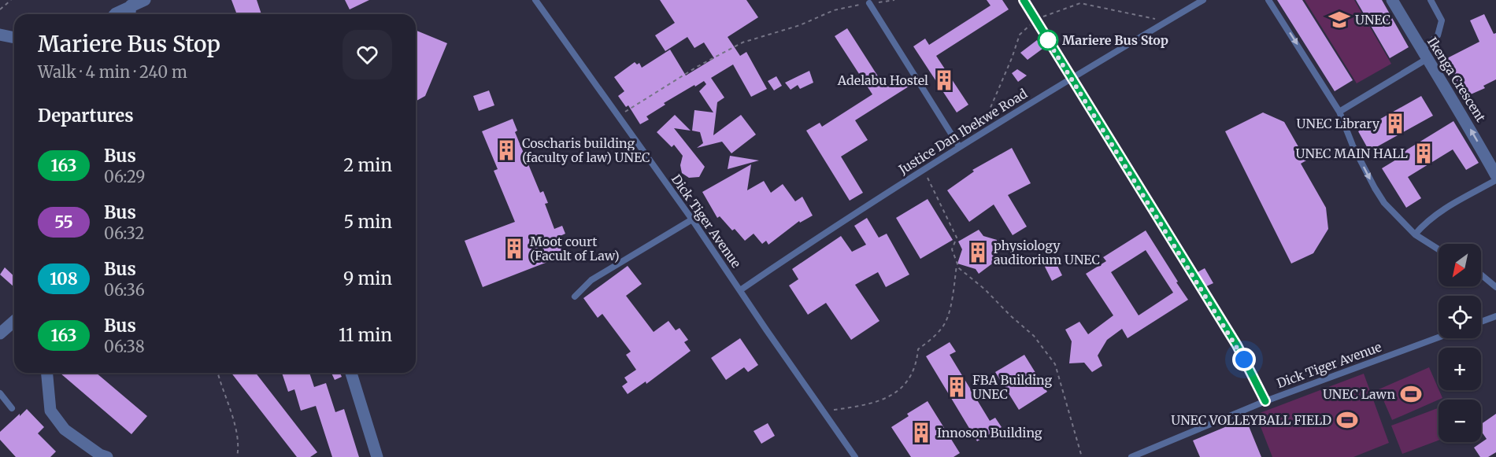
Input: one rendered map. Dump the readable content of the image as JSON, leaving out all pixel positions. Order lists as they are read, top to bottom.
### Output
{
  "streets": {
    "street": ["Ikenga Crescent"],
    "lane": ["Justice Dan Ibekwe Road", "Dick Tiger Avenue"]
  },
  "crossings": [
    ["Justice Dan Ibekwe Road", "Dick Tiger Avenue"]
  ],
  "one_way": ["Ikenga Crescent"],
  "places": {
    "school or university": ["UNEC"],
    "other": ["Mariere Bus Stop"],
    "building": [
      "Adelabu Hostel",
      "UNEC Library",
      "Coscharis building (faculty of law) UNEC",
      "UNEC MAIN HALL",
      "Moot court (Facult of Law)",
      "physiology auditorium UNEC",
      "FBA Building UNEC",
      "Innoson Building"
    ],
    "sports": ["UNEC Lawn", "UNEC VOLLEYBALL FIELD"]
  },
  "lines": ["bus line 163"],
  "north": "bottom left",
  "page": {
    "heading": [
      ["Mariere Bus Stop", "Walk · 4 min · 240 m"],
      "Departures"
    ],
    "list": [
      {
        "mark": "163",
        "name": "Bus",
        "note": "06:29",
        "value": "2 min"
      },
      {
        "mark": "55",
        "name": "Bus",
        "note": "06:32",
        "value": "5 min"
      },
      {
        "mark": "108",
        "name": "Bus",
        "note": "06:36",
        "value": "9 min"
      },
      {
        "mark": "163",
        "name": "Bus",
        "note": "06:38",
        "value": "11 min"
      }
    ],
    "map_buttons": ["+", "−"]
  }
}
